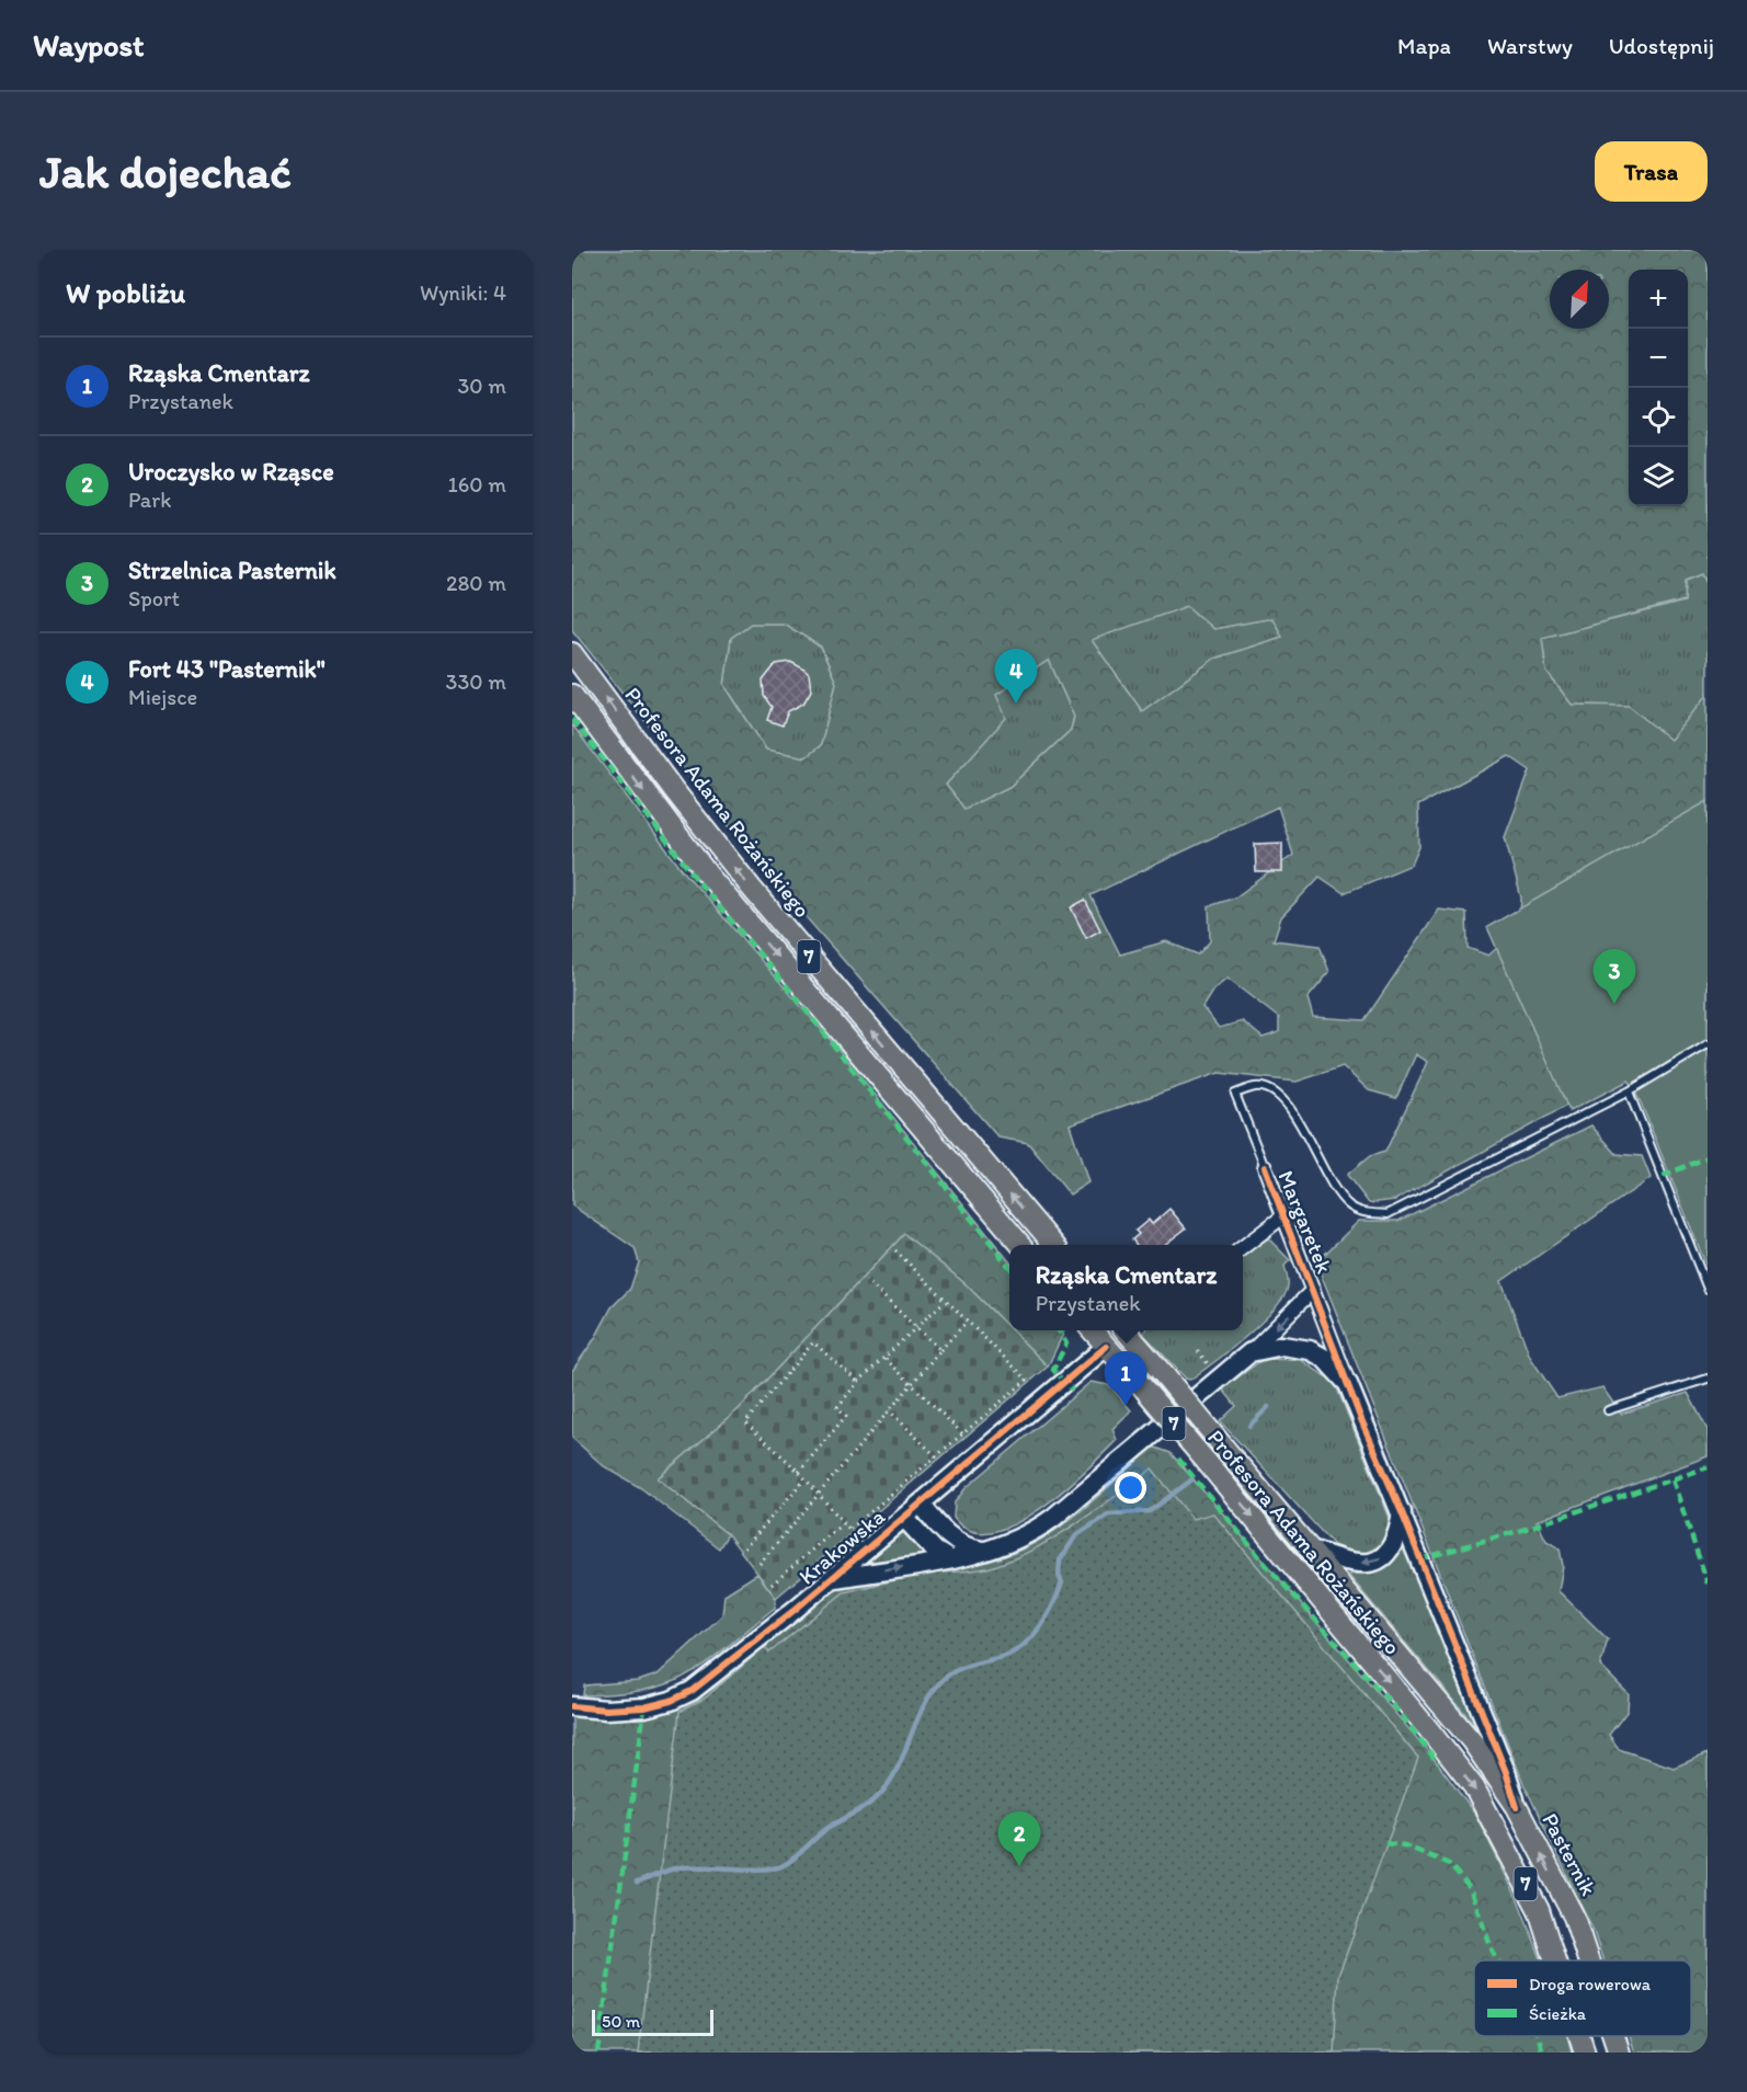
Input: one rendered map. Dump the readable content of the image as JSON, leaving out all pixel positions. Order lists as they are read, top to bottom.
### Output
{
  "streets": {
    "main road": ["Profesora Adama Rożańskiego", "7", "Pasternik"],
    "street": ["Margaretek", "Krakowska"]
  },
  "crossings": [
    ["Profesora Adama Rożańskiego", "Krakowska"],
    ["Profesora Adama Rożańskiego", "Pasternik"]
  ],
  "one_way": ["Pasternik"],
  "legend": ["Droga rowerowa", "Ścieżka"],
  "scale_bar": "50 m",
  "north": "top right",
  "page": {
    "header": "Waypost",
    "nav": ["Mapa", "Warstwy", "Udostępnij"],
    "buttons": "Trasa",
    "title": "Jak dojechać",
    "heading": ["W pobliżu", "Wyniki: 4"],
    "map_buttons": ["+", "−"],
    "list": [
      {
        "mark": "1",
        "name": "Rząska Cmentarz",
        "note": "Przystanek",
        "value": "30 m"
      },
      {
        "mark": "2",
        "name": "Uroczysko w Rząsce",
        "note": "Park",
        "value": "160 m"
      },
      {
        "mark": "3",
        "name": "Strzelnica Pasternik",
        "note": "Sport",
        "value": "280 m"
      },
      {
        "mark": "4",
        "name": "Fort 43 \"Pasternik\"",
        "note": "Miejsce",
        "value": "330 m"
      }
    ],
    "pins": [
      "4",
      "3",
      "1",
      "2"
    ],
    "popup": ["Rząska Cmentarz", "Przystanek"],
    "scale": "50 m"
  }
}
